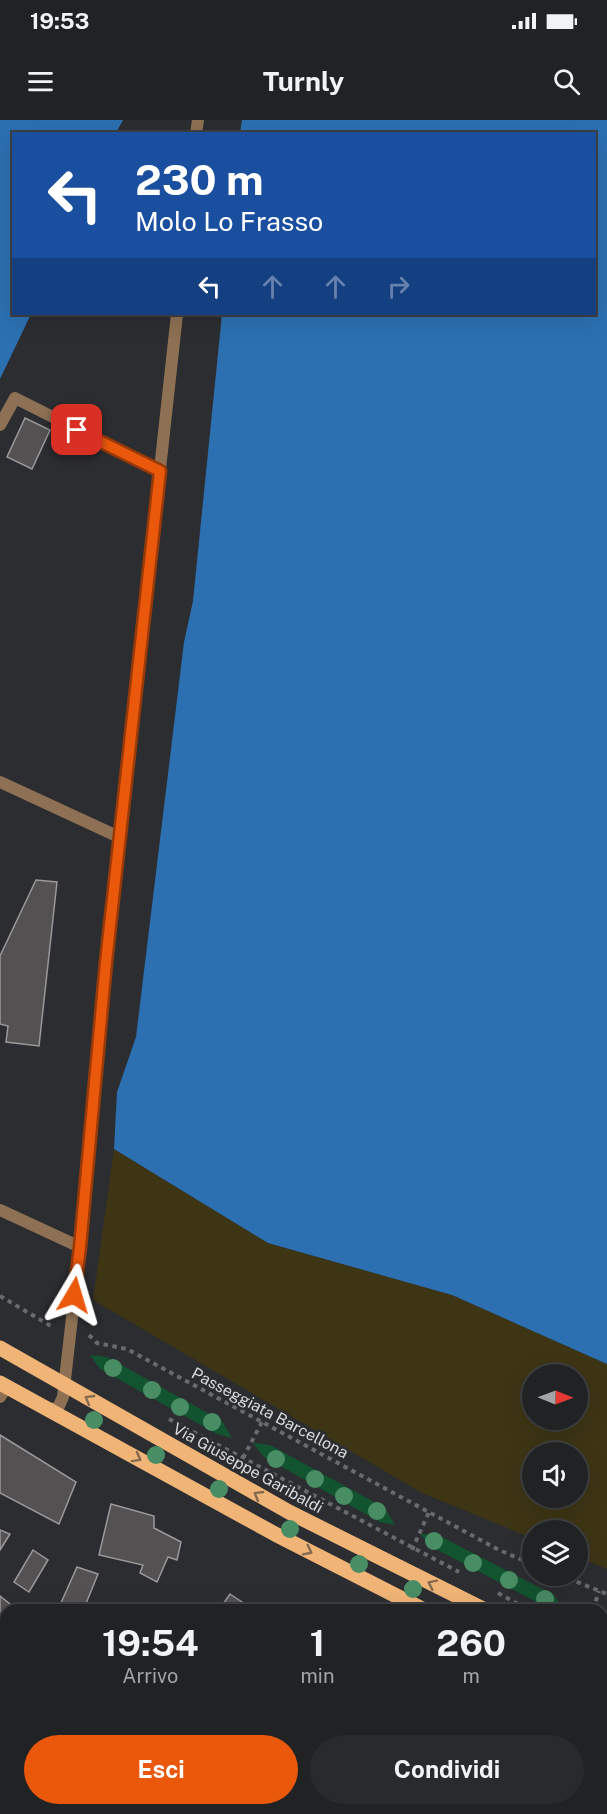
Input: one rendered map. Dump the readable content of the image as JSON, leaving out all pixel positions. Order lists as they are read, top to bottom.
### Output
{
  "streets": {
    "main road": ["Via Giuseppe Garibaldi"],
    "path": ["Passeggiata Barcellona"]
  },
  "north": "right",
  "page": {
    "status": "19:53",
    "header": "Turnly",
    "turn": ["230 m", "Molo Lo Frasso"],
    "eta": [
      "19:54",
      "Arrivo",
      "1",
      "min",
      "260",
      "m"
    ],
    "buttons": ["Esci", "Condividi"]
  }
}
